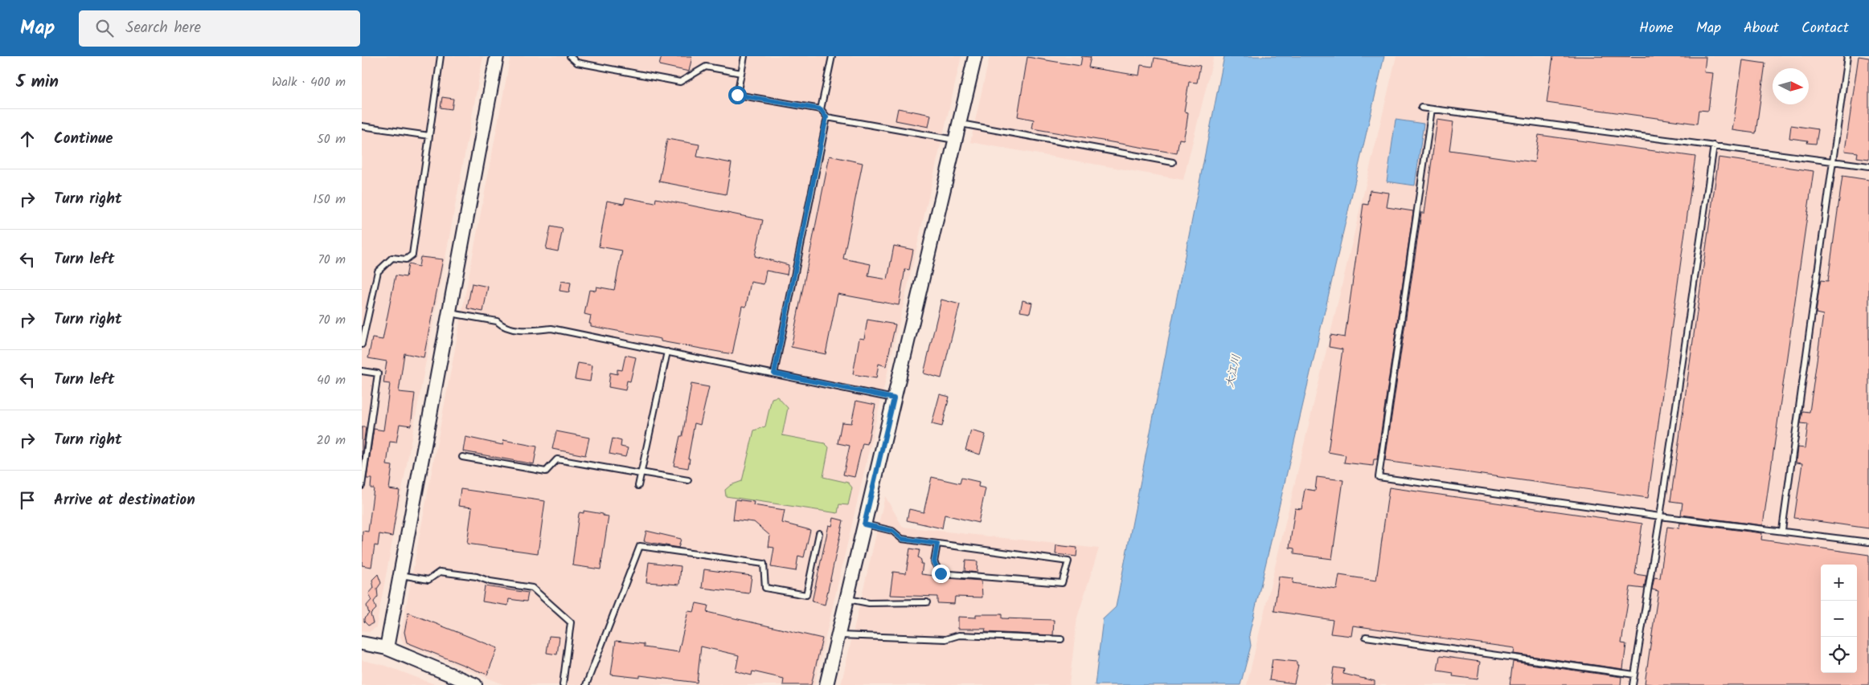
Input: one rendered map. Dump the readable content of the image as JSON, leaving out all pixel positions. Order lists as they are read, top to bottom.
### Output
{
  "water": ["大江川"],
  "north": "right",
  "page": {
    "header": "Map",
    "search": "Search here",
    "nav": [
      "Home",
      "Map",
      "About",
      "Contact"
    ],
    "heading": ["5 min", "Walk · 400 m"],
    "list": [
      ["Continue", "50 m"],
      ["Turn right", "150 m"],
      ["Turn left", "70 m"],
      ["Turn right", "70 m"],
      ["Turn left", "40 m"],
      ["Turn right", "20 m"],
      "Arrive at destination"
    ],
    "map_buttons": ["+", "−"]
  }
}
